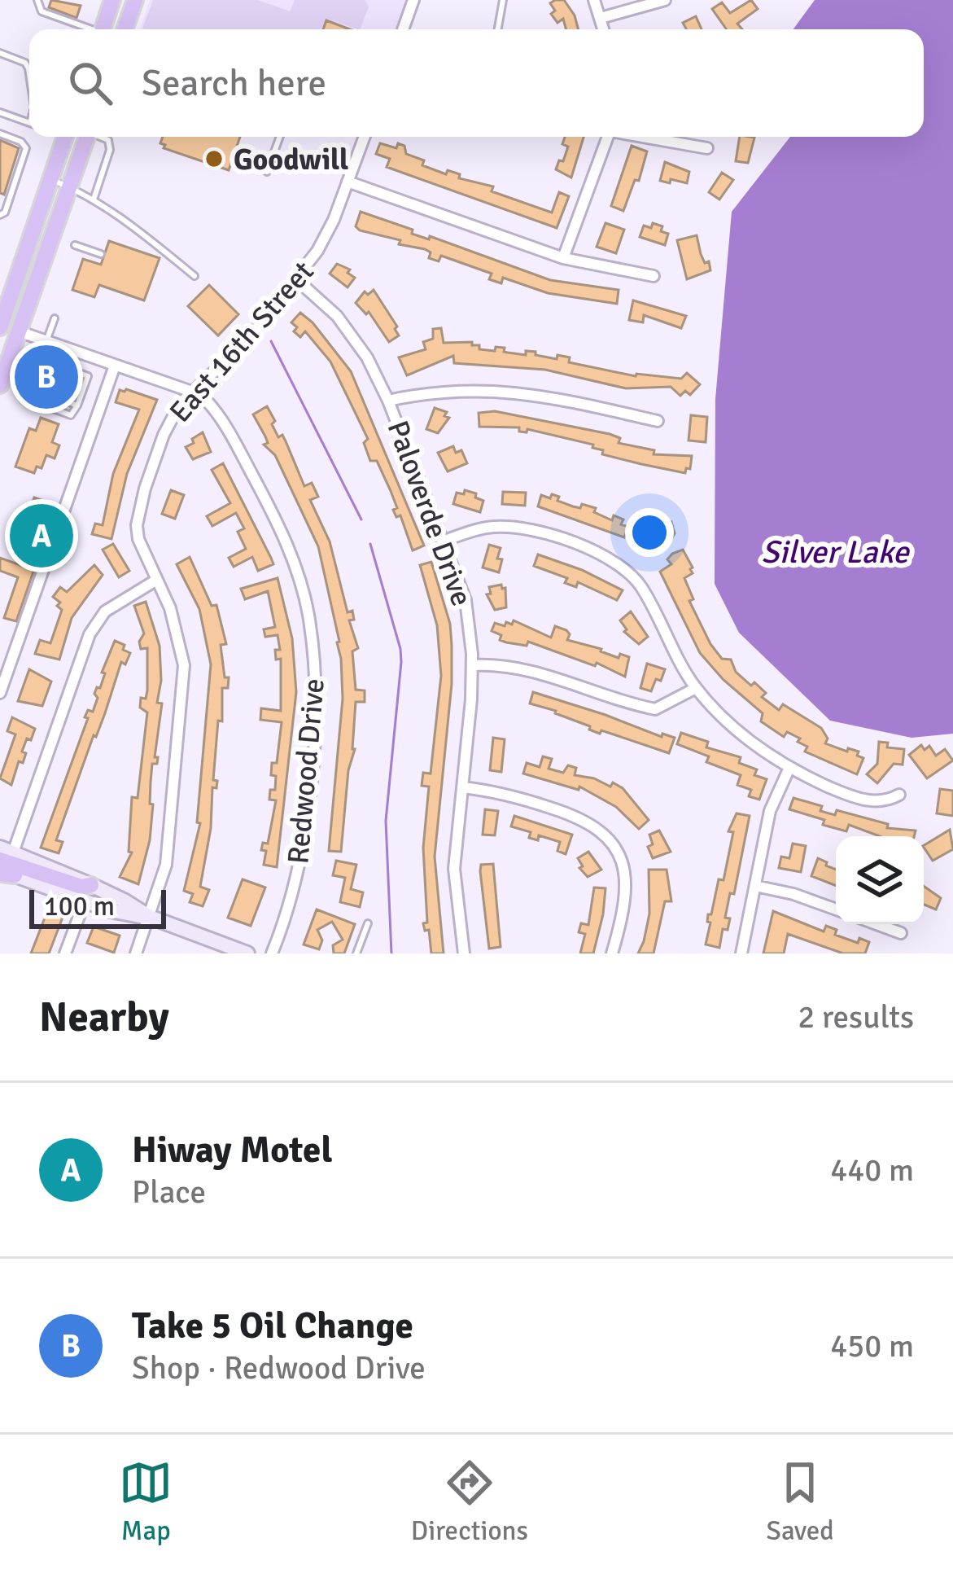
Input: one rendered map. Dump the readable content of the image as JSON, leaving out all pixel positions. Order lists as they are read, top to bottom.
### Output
{
  "streets": {
    "street": ["East 16th Street", "Paloverde Drive", "Redwood Drive"]
  },
  "crossings": [
    ["East 16th Street", "Paloverde Drive"],
    ["East 16th Street", "Redwood Drive"]
  ],
  "water": ["Silver Lake"],
  "places": ["Goodwill"],
  "scale_bar": "100 m",
  "page": {
    "search": "Search here",
    "pins": ["B", "A"],
    "scale": "100 m",
    "heading": ["Nearby", "2 results"],
    "list": [
      {
        "mark": "A",
        "name": "Hiway Motel",
        "note": "Place",
        "value": "440 m"
      },
      {
        "mark": "B",
        "name": "Take 5 Oil Change",
        "note": "Shop · Redwood Drive",
        "value": "450 m"
      }
    ],
    "nav": ["Map", "Directions", "Saved"]
  }
}
